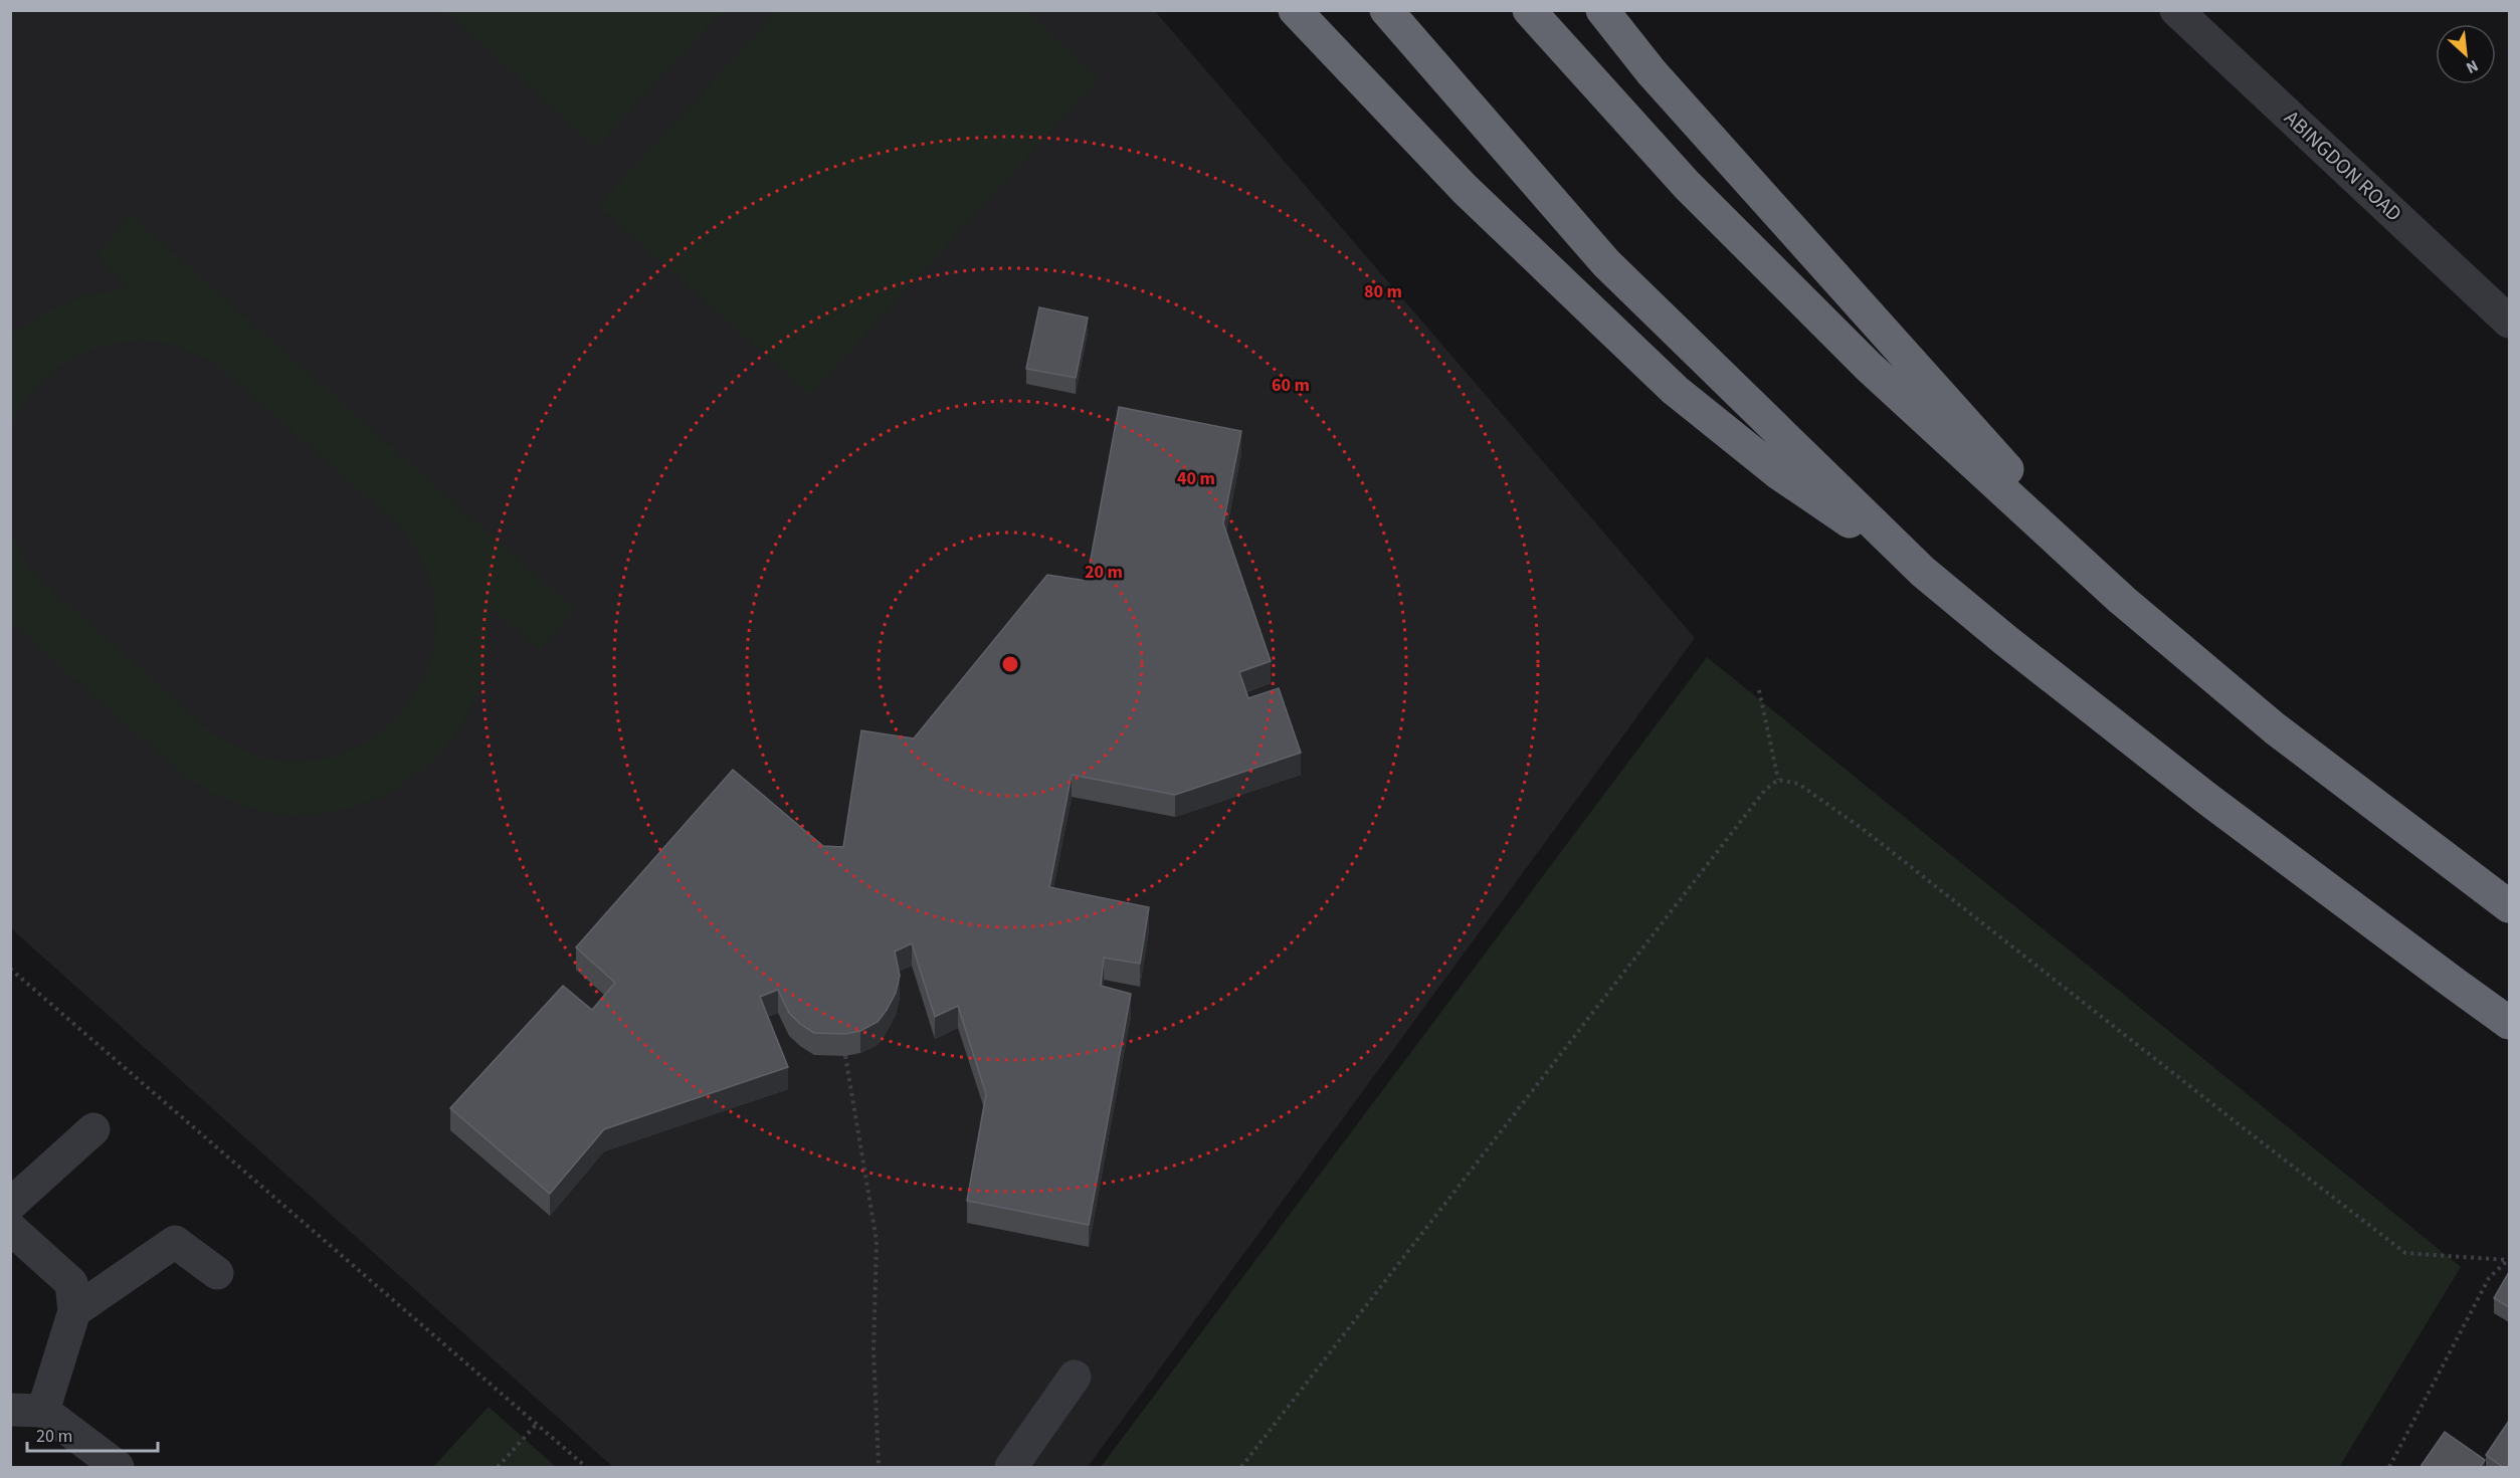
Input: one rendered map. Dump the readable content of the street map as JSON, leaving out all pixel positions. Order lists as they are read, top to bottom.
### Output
{
  "streets": {
    "street": ["ABINGDON ROAD"]
  },
  "scale_bar": "20 m",
  "north": "bottom right",
  "rings": [
    "80 m",
    "60 m",
    "40 m",
    "20 m"
  ]
}
